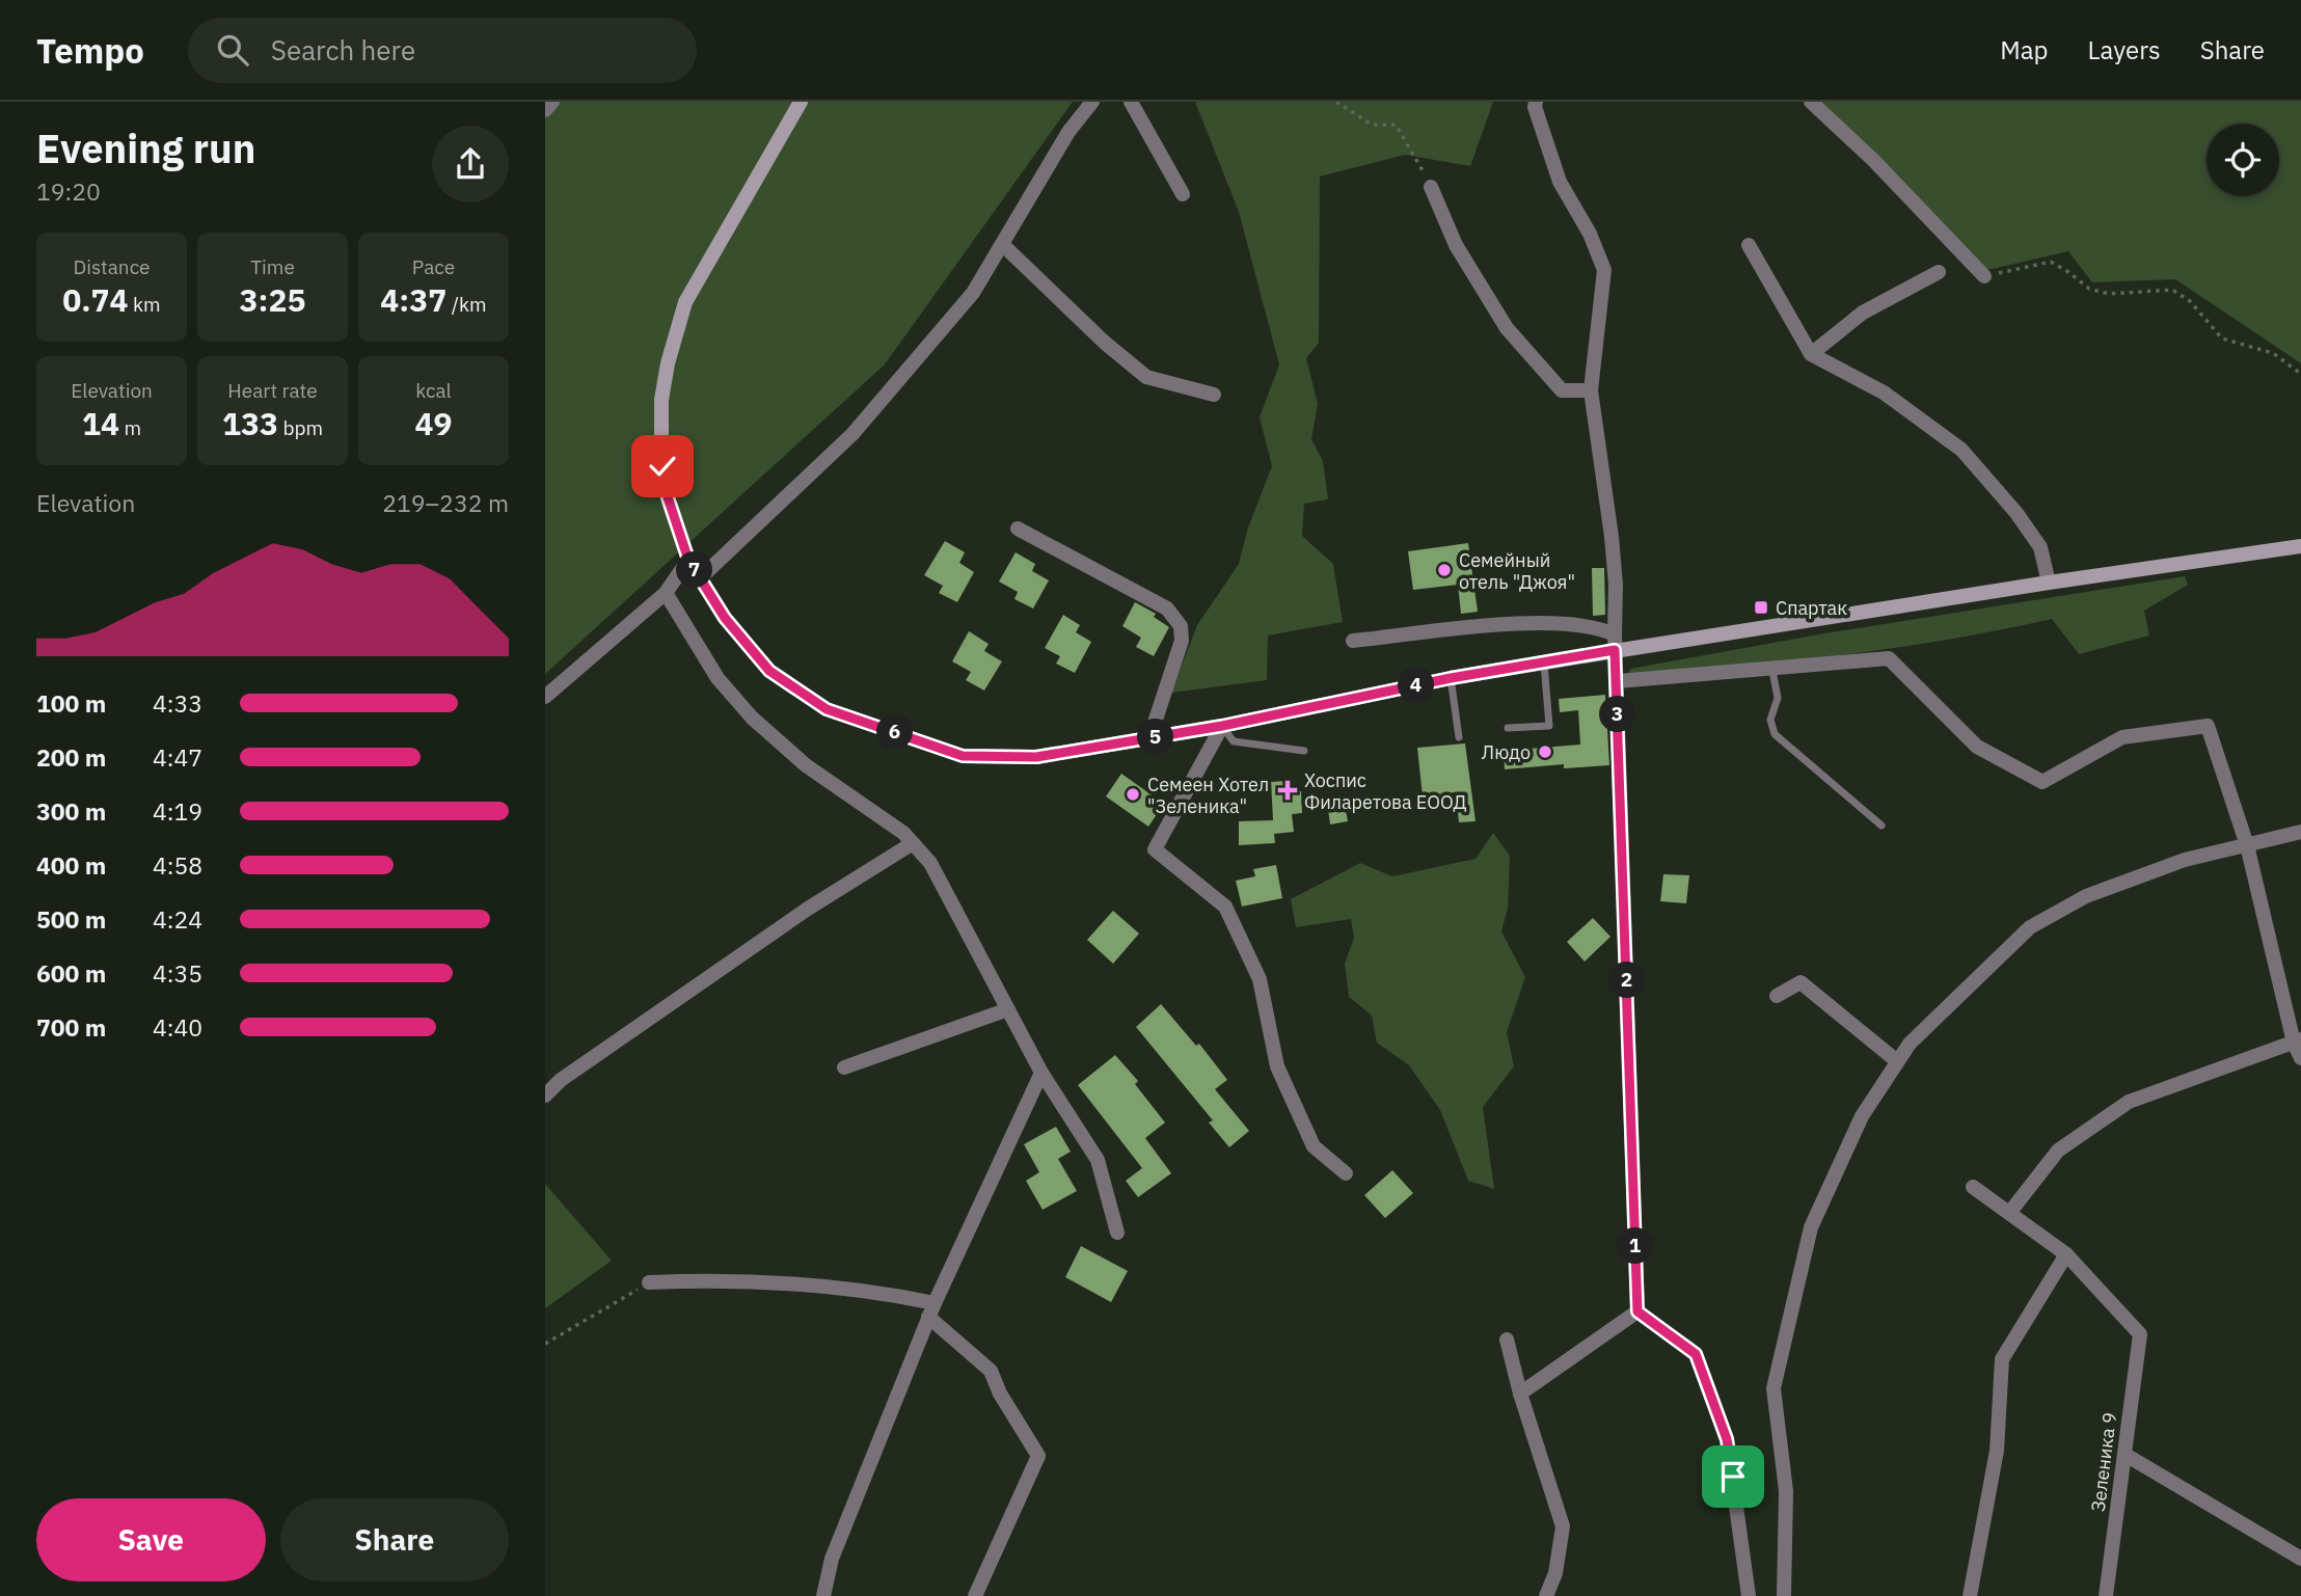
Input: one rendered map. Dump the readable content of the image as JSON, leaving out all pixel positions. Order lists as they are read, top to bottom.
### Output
{
  "streets": {
    "street": ["Зеленика 9"]
  },
  "places": {
    "other": ["Семейный отель \"Джоя\"", "Людо", "Семеен Хотел \"Зеленика\""],
    "transit": ["Спартак"],
    "health": ["Хоспис Филаретова ЕООД"]
  },
  "page": {
    "header": "Tempo",
    "search": "Search here",
    "nav": ["Map", "Layers", "Share"],
    "heading": ["Evening run", "19:20"],
    "stats": [
      ["Distance", "0.74 km"],
      ["Time", "3:25"],
      ["Pace", "4:37 /km"],
      ["Elevation", "14 m"],
      ["Heart rate", "133 bpm"],
      ["kcal", "49"]
    ],
    "chart": ["Elevation", "219–232 m"],
    "pins": [
      "7",
      "4",
      "3",
      "6",
      "5",
      "2",
      "1"
    ],
    "list": [
      {
        "name": "100 m",
        "note": "4:33"
      },
      {
        "name": "200 m",
        "note": "4:47"
      },
      {
        "name": "300 m",
        "note": "4:19"
      },
      {
        "name": "400 m",
        "note": "4:58"
      },
      {
        "name": "500 m",
        "note": "4:24"
      },
      {
        "name": "600 m",
        "note": "4:35"
      },
      {
        "name": "700 m",
        "note": "4:40"
      }
    ],
    "buttons": ["Save", "Share"]
  }
}
